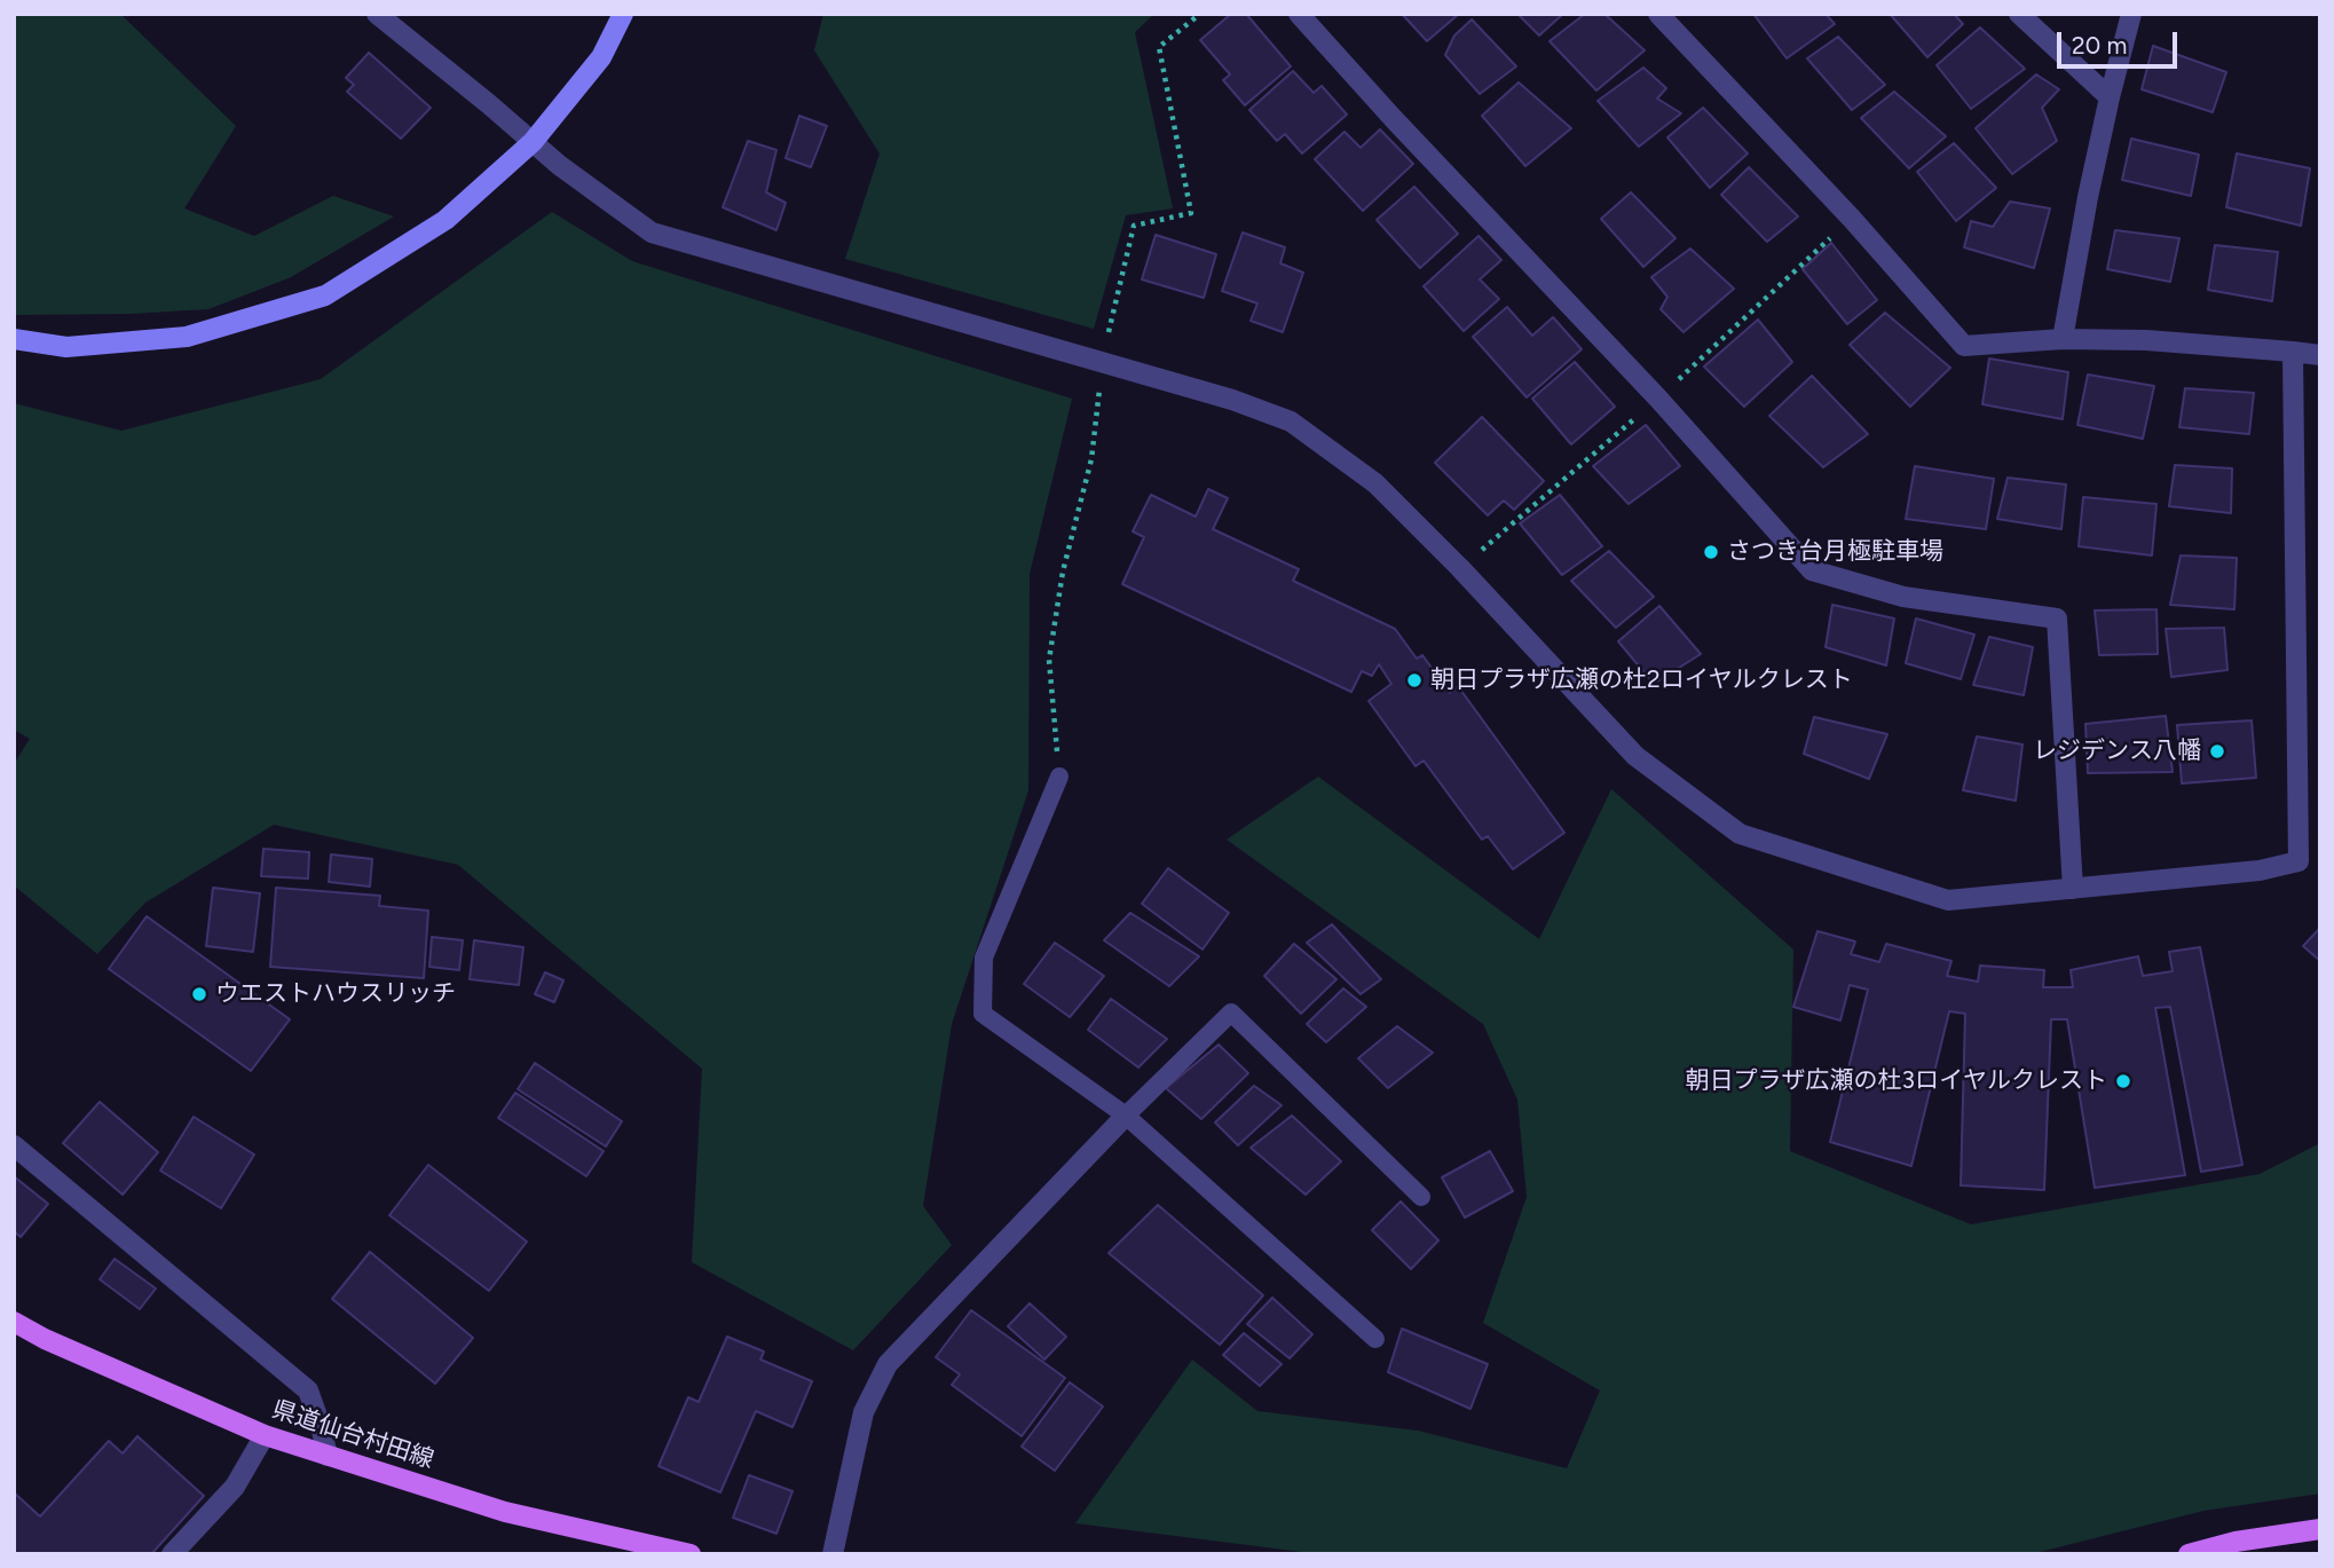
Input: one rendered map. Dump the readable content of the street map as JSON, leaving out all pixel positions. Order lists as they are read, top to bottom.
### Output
{
  "streets": {
    "main road": ["県道仙台村田線"]
  },
  "places": [
    "さつき台月極駐車場",
    "朝日プラザ広瀬の杜2ロイヤルクレスト",
    "レジデンス八幡",
    "ウエストハウスリッチ",
    "朝日プラザ広瀬の杜3ロイヤルクレスト"
  ],
  "scale_bar": "20 m"
}
